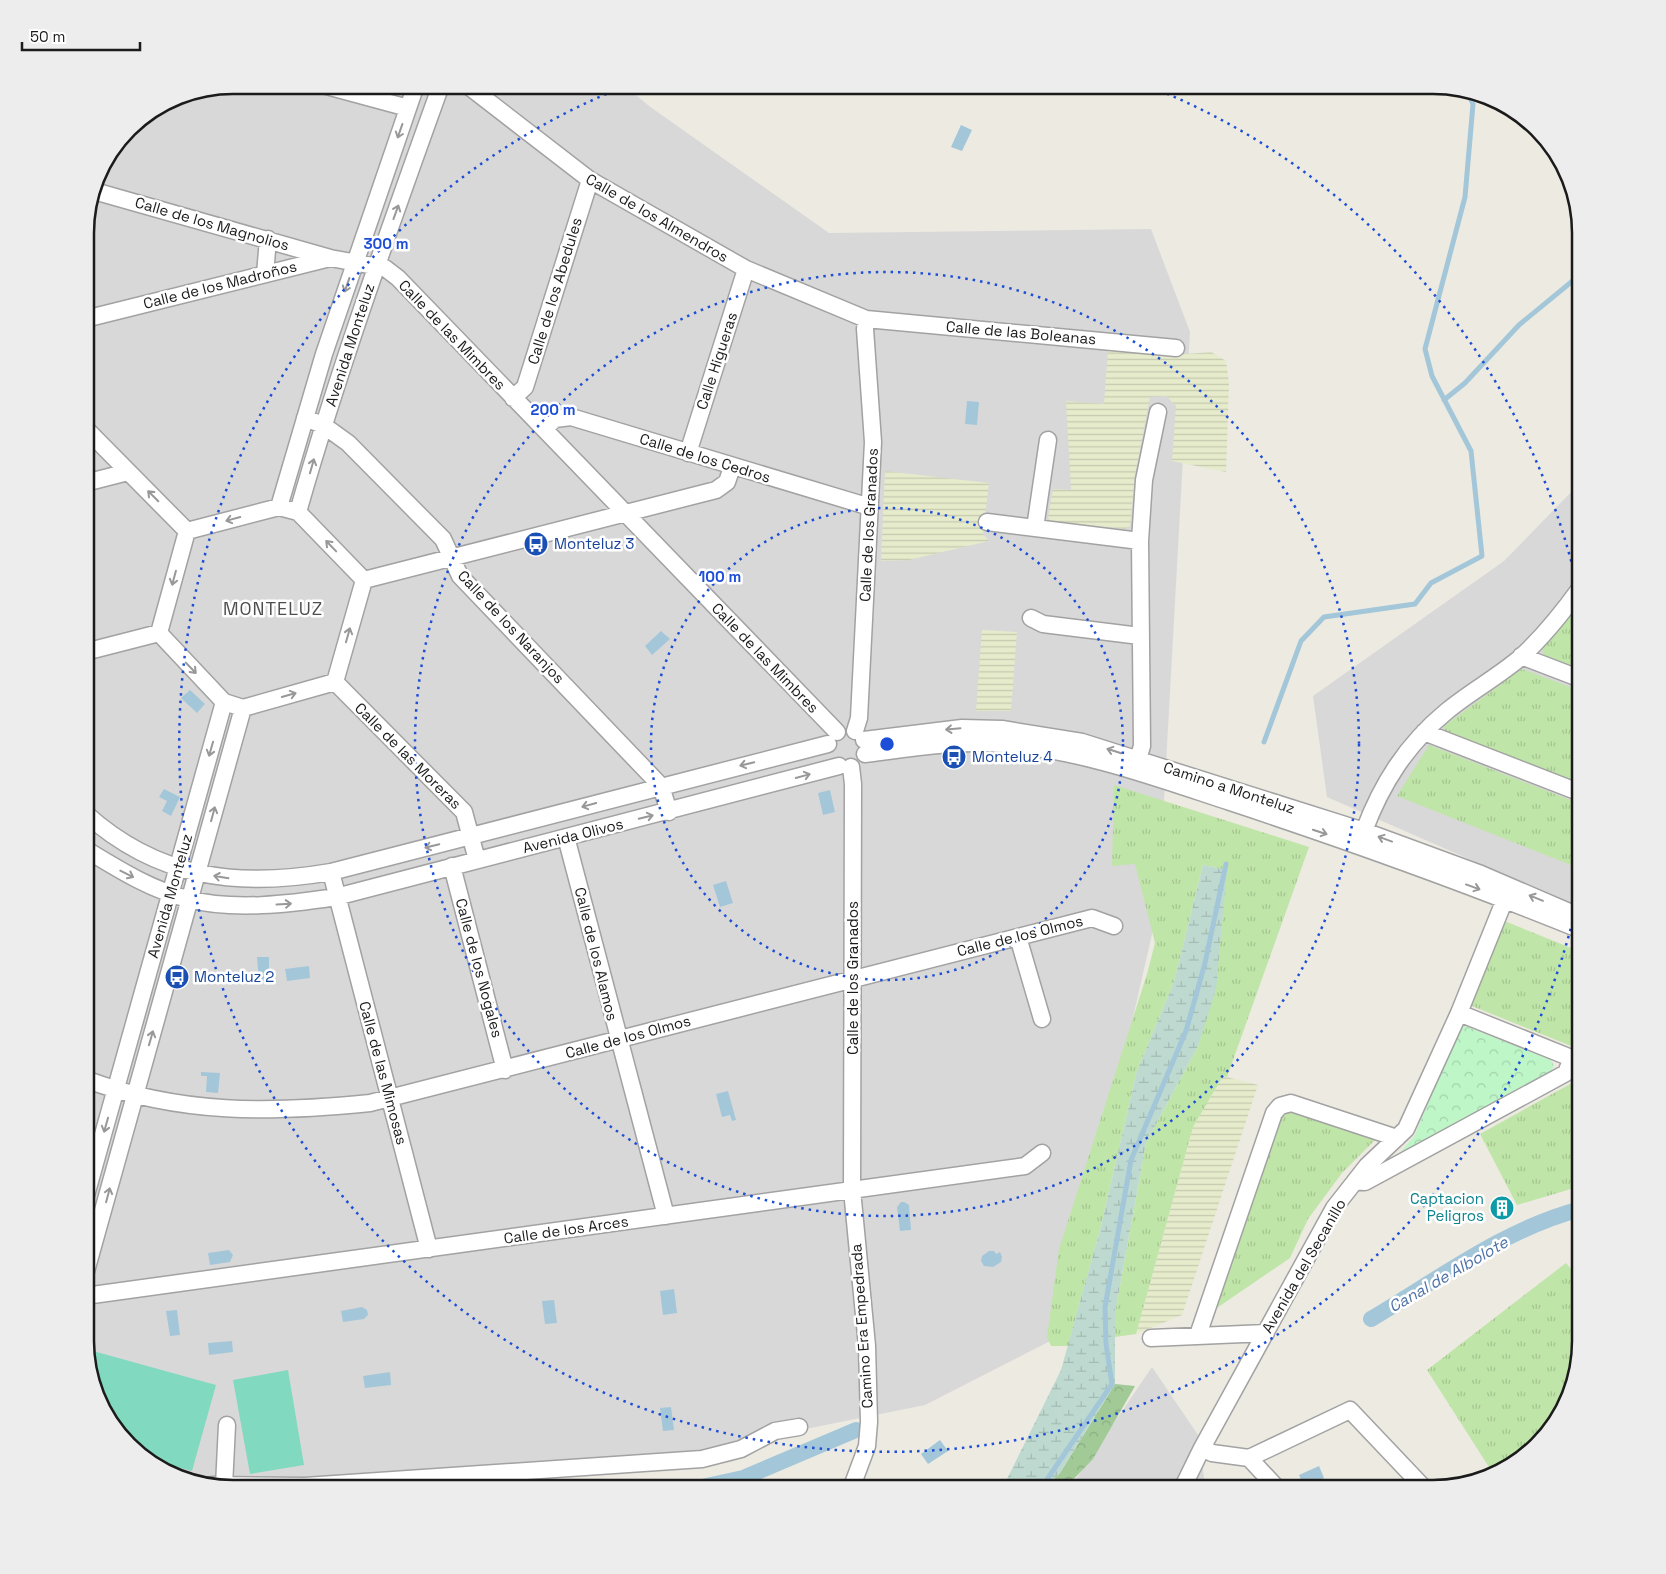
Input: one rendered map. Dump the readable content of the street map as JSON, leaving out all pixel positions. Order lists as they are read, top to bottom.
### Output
{
  "streets": {
    "street": [
      "Calle de los Almendros",
      "Calle de los Magnolios",
      "Calle de los Madroños",
      "Calle de los Abedules",
      "Calle de las Boleanas",
      "Calle de las Mimbres",
      "Avenida Monteluz",
      "Calle Higueras",
      "Calle de los Cedros",
      "Calle de los Granados",
      "Calle de los Naranjos",
      "Calle de las Moreras",
      "Camino a Monteluz",
      "Avenida Olivos",
      "Calle de los Olmos",
      "Calle de los Alamos",
      "Calle de los Nogales",
      "Calle de las Mimosas",
      "Calle de los Arces",
      "Avenida del Secanillo",
      "Camino Era Empedrada"
    ]
  },
  "crossings": [
    ["Calle de los Almendros", "Calle de los Abedules"],
    ["Calle de los Almendros", "Calle de las Boleanas"],
    ["Calle de los Almendros", "Calle Higueras"],
    ["Calle de los Almendros", "Calle de los Granados"],
    ["Calle de los Magnolios", "Calle de los Madroños"],
    ["Calle de los Madroños", "Avenida Monteluz"],
    ["Calle de los Abedules", "Calle de las Mimbres"],
    ["Calle de las Boleanas", "Calle de los Granados"],
    ["Calle de las Mimbres", "Avenida Monteluz"],
    ["Calle de las Mimbres", "Calle de los Cedros"],
    ["Calle de las Mimbres", "Calle de los Granados"],
    ["Calle de las Mimbres", "Camino a Monteluz"],
    ["Calle de las Mimbres", "Avenida Olivos"],
    ["Avenida Monteluz", "Calle de los Naranjos"],
    ["Avenida Monteluz", "Avenida Olivos"],
    ["Avenida Monteluz", "Calle de los Olmos"],
    ["Calle Higueras", "Calle de los Cedros"],
    ["Calle de los Cedros", "Calle de los Granados"],
    ["Calle de los Granados", "Camino a Monteluz"],
    ["Calle de los Granados", "Avenida Olivos"],
    ["Calle de los Granados", "Calle de los Olmos"],
    ["Calle de los Granados", "Calle de los Arces"],
    ["Calle de los Granados", "Camino Era Empedrada"],
    ["Calle de los Naranjos", "Avenida Olivos"],
    ["Calle de las Moreras", "Avenida Olivos"],
    ["Camino a Monteluz", "Avenida Olivos"],
    ["Camino a Monteluz", "Avenida del Secanillo"],
    ["Avenida Olivos", "Calle de los Alamos"],
    ["Avenida Olivos", "Calle de los Nogales"],
    ["Avenida Olivos", "Calle de las Mimosas"],
    ["Calle de los Olmos", "Calle de los Alamos"],
    ["Calle de los Olmos", "Calle de los Nogales"],
    ["Calle de los Olmos", "Calle de las Mimosas"],
    ["Calle de los Alamos", "Calle de los Arces"],
    ["Calle de las Mimosas", "Calle de los Arces"],
    ["Calle de los Arces", "Camino Era Empedrada"]
  ],
  "districts": ["MONTELUZ"],
  "water": ["Canal de Albolote"],
  "places": {
    "bus stop": ["Monteluz 3", "Monteluz 4", "Monteluz 2"],
    "building": ["Captacion Peligros"]
  },
  "scale_bar": "50 m",
  "rings": ["300 m", "200 m", "100 m"]
}
